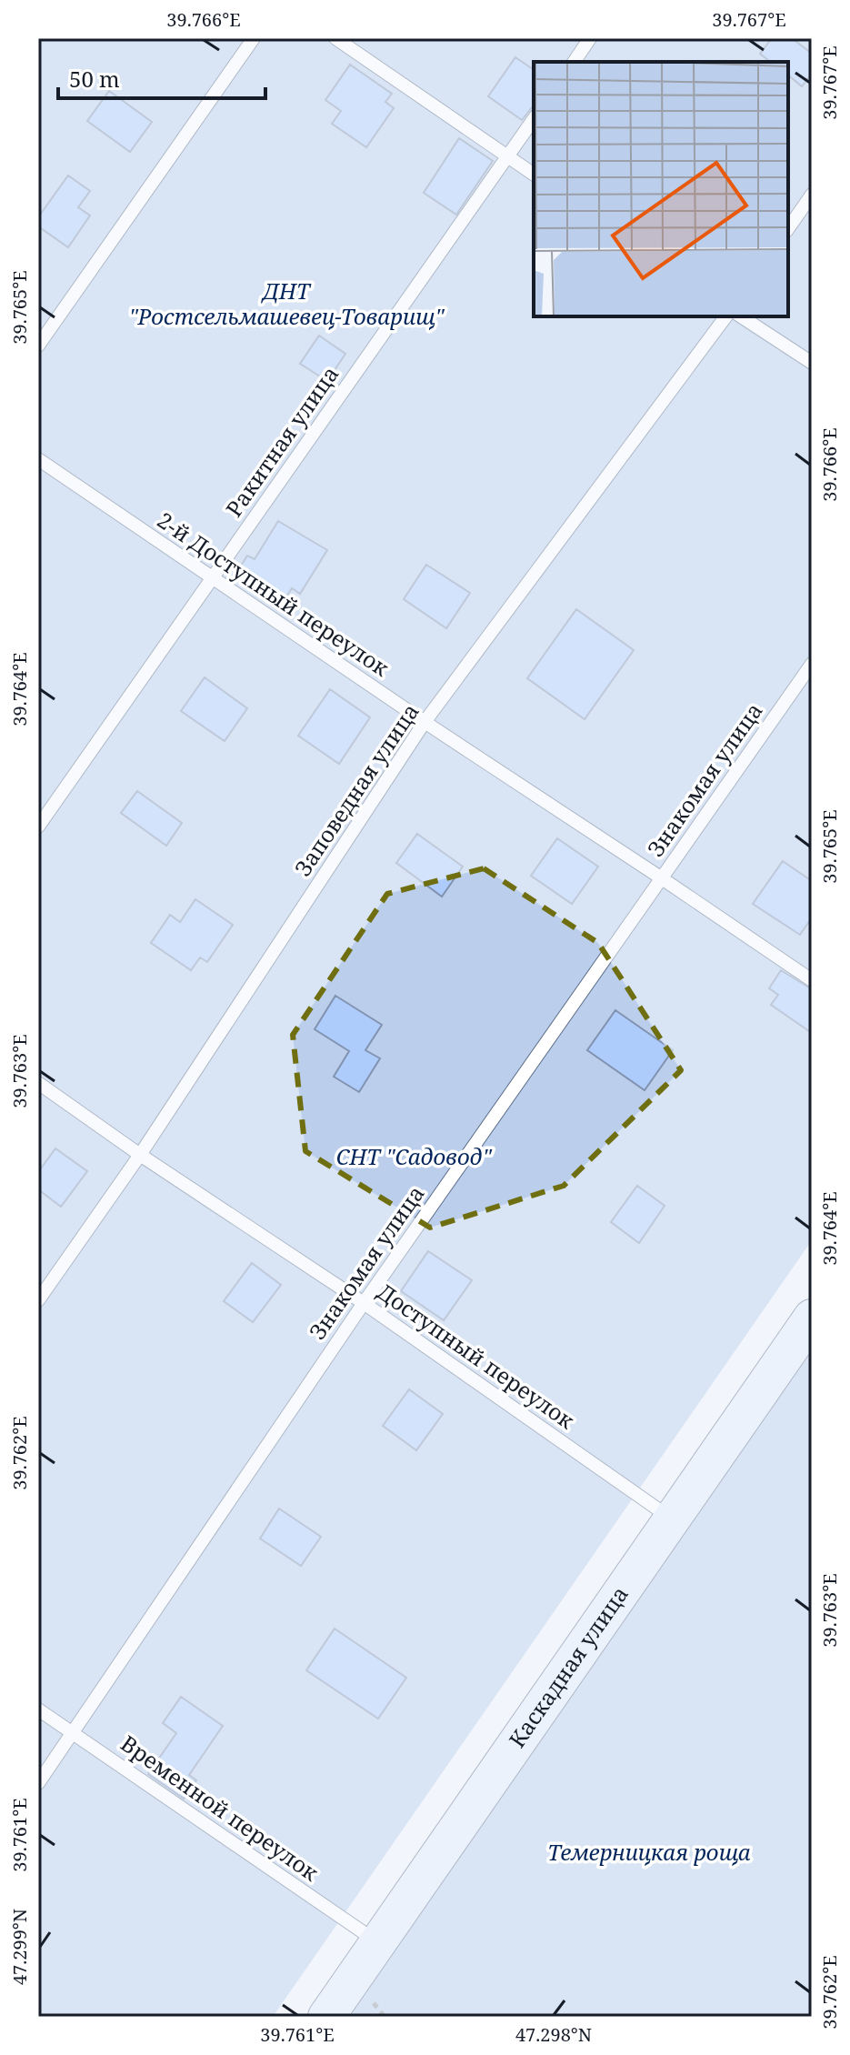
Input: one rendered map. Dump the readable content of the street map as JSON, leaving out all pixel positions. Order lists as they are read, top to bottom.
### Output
{
  "streets": {
    "street": ["Каскадная улица"],
    "lane": [
      "Ракитная улица",
      "2-й Доступный переулок",
      "Знакомая улица",
      "Заповедная улица",
      "Доступный переулок",
      "Временной переулок"
    ]
  },
  "crossings": [
    ["Ракитная улица", "2-й Доступный переулок"],
    ["2-й Доступный переулок", "Знакомая улица"],
    ["2-й Доступный переулок", "Заповедная улица"],
    ["Знакомая улица", "Доступный переулок"],
    ["Знакомая улица", "Временной переулок"],
    ["Заповедная улица", "Доступный переулок"],
    ["Доступный переулок", "Каскадная улица"],
    ["Каскадная улица", "Временной переулок"]
  ],
  "parks": ["ДНТ \"Ростсельмашевец-Товарищ\"", "СНТ \"Садовод\"", "Темерницкая роща"],
  "scale_bar": "50 m",
  "coordinates": [
    "39.766°E",
    "39.767°E",
    "39.765°E",
    "39.764°E",
    "39.763°E",
    "39.762°E",
    "39.761°E",
    "47.299°N",
    "47.298°N"
  ]
}
